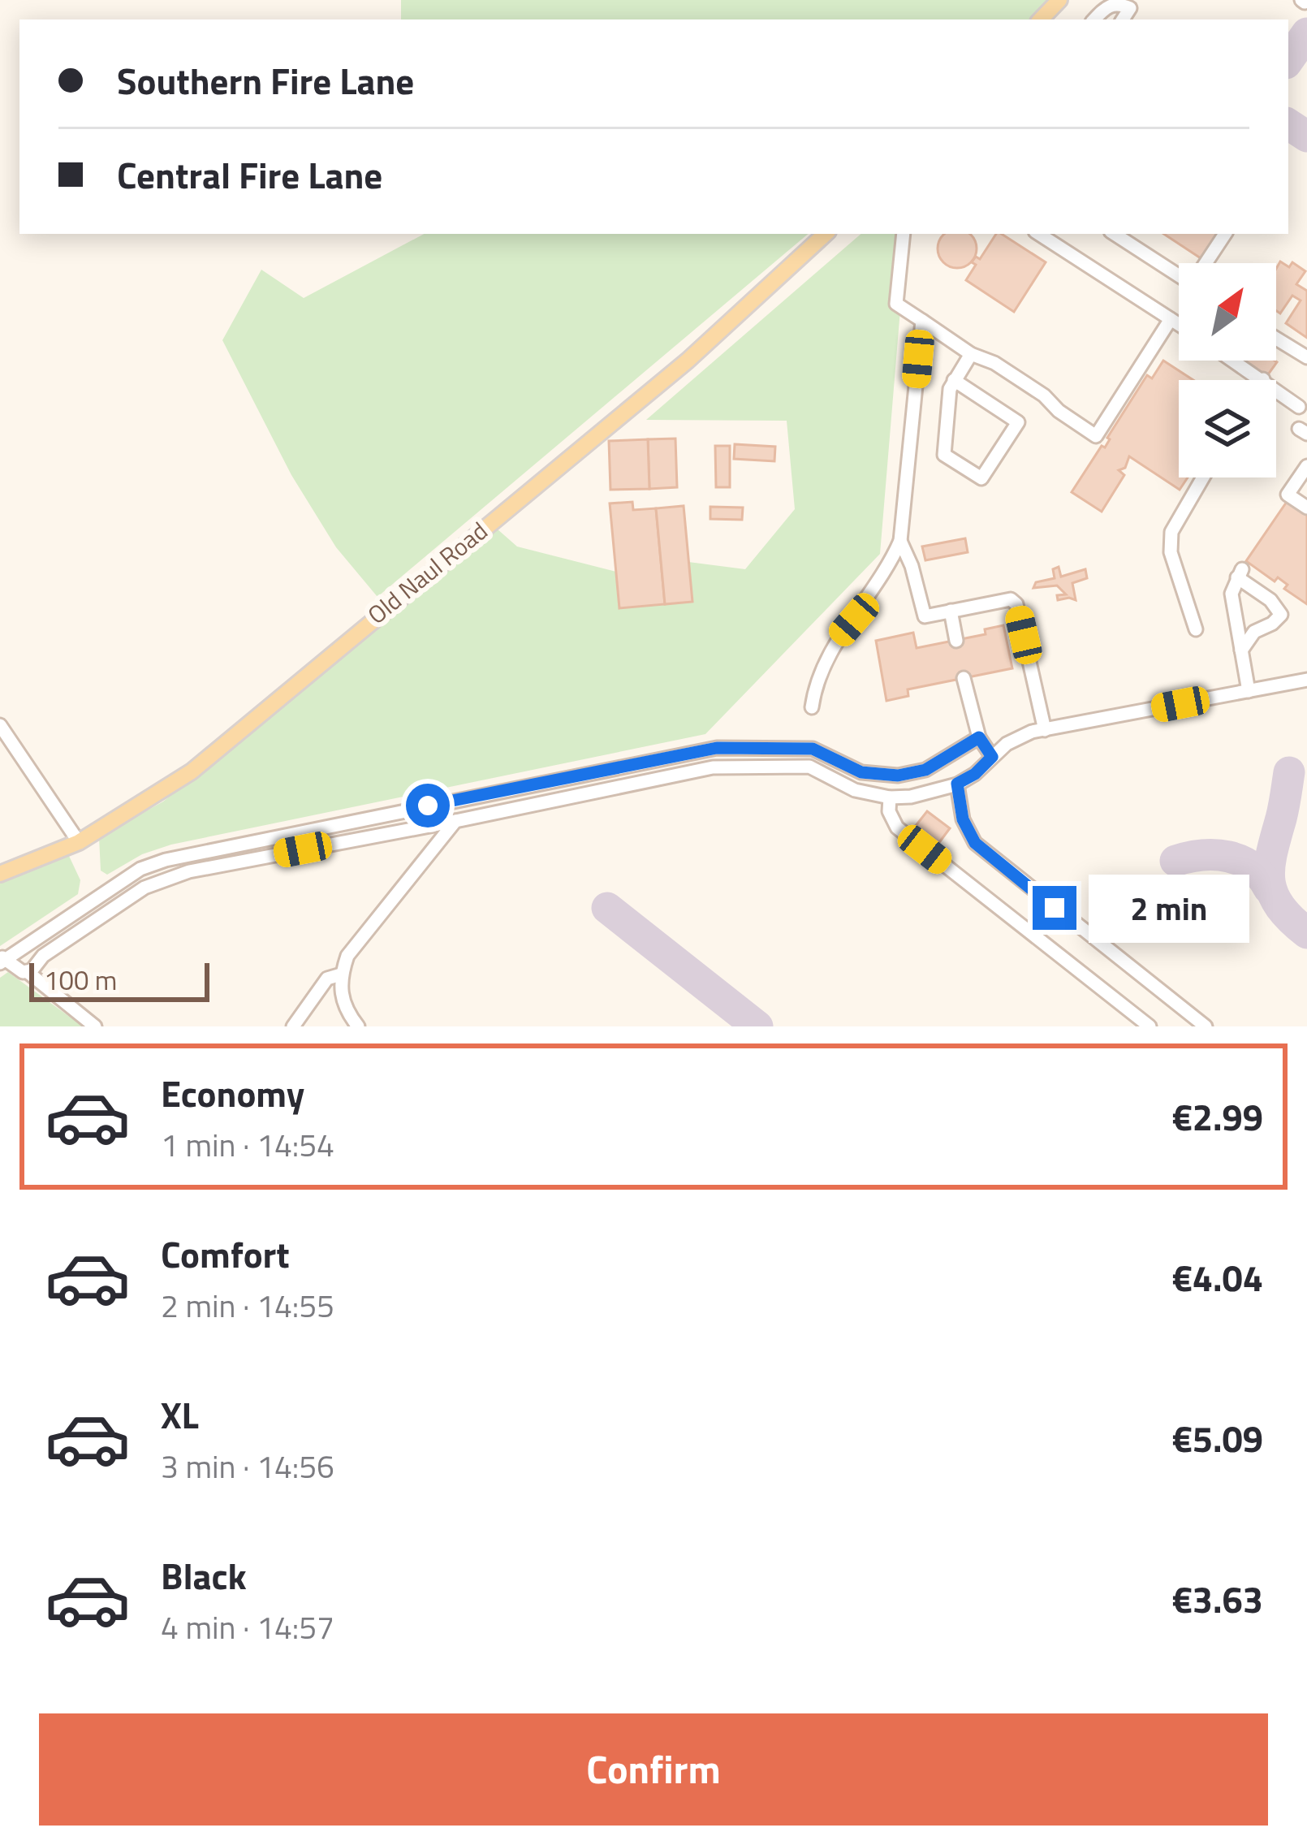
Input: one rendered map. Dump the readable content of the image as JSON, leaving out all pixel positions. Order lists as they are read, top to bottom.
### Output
{
  "streets": {
    "main road": ["Old Naul Road"]
  },
  "scale_bar": "100 m",
  "north": "top right",
  "page": {
    "banner": ["Southern Fire Lane", "Central Fire Lane"],
    "bubble": "2 min",
    "scale": "100 m",
    "list": [
      {
        "name": "Economy",
        "note": "1 min · 14:54",
        "value": "€2.99"
      },
      {
        "name": "Comfort",
        "note": "2 min · 14:55",
        "value": "€4.04"
      },
      {
        "name": "XL",
        "note": "3 min · 14:56",
        "value": "€5.09"
      },
      {
        "name": "Black",
        "note": "4 min · 14:57",
        "value": "€3.63"
      }
    ],
    "buttons": "Confirm"
  }
}
